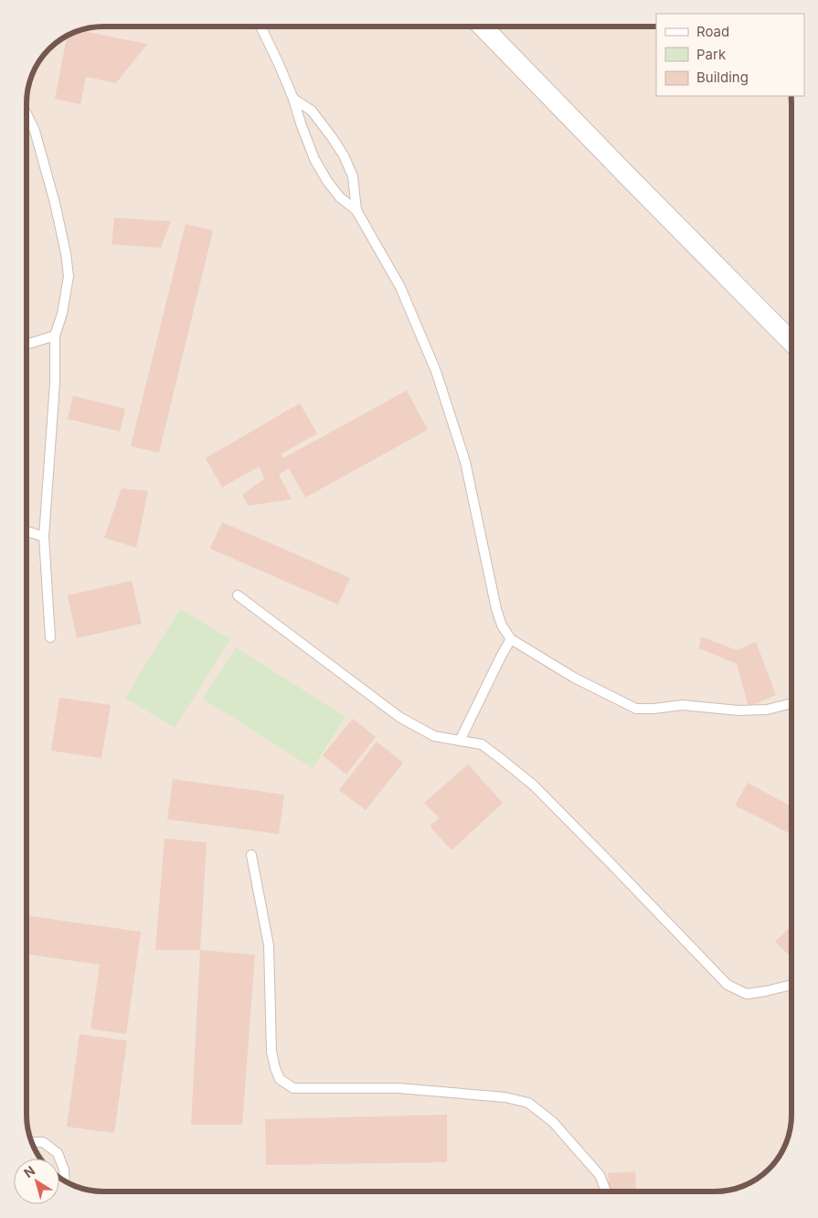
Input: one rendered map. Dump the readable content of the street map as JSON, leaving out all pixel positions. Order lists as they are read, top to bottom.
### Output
{
  "legend": ["Road", "Park", "Building"],
  "north": "top left"
}
